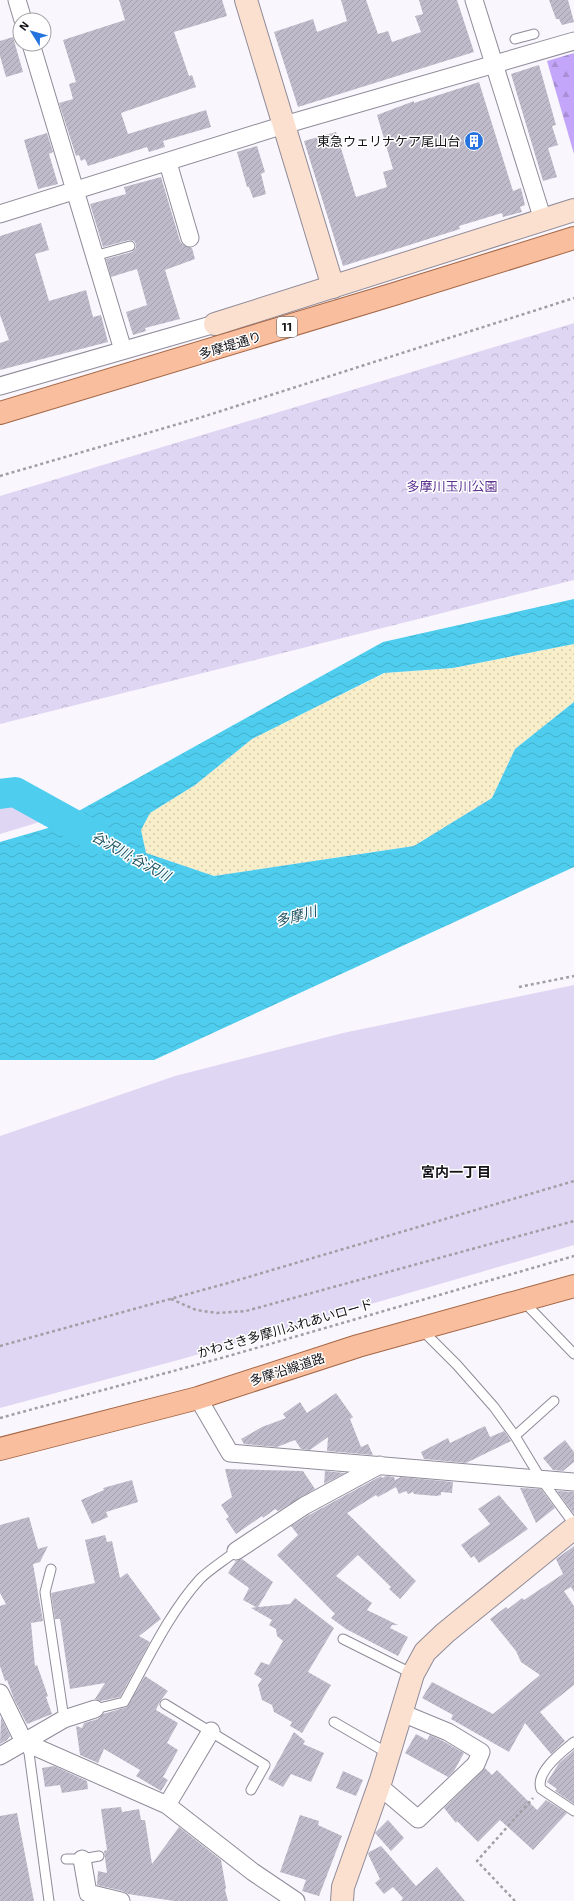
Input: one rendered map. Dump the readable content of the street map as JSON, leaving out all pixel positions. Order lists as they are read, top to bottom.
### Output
{
  "streets": {
    "main road": ["11", "多摩堤通り", "多摩沿線道路"],
    "path": ["かわさき多摩川ふれあいロード"]
  },
  "districts": ["宮内一丁目"],
  "water": ["谷沢川;谷沢川", "多摩川"],
  "parks": ["多摩川玉川公園"],
  "places": {
    "building": ["東急ウェリナケア尾山台"]
  },
  "north": "top left"
}
